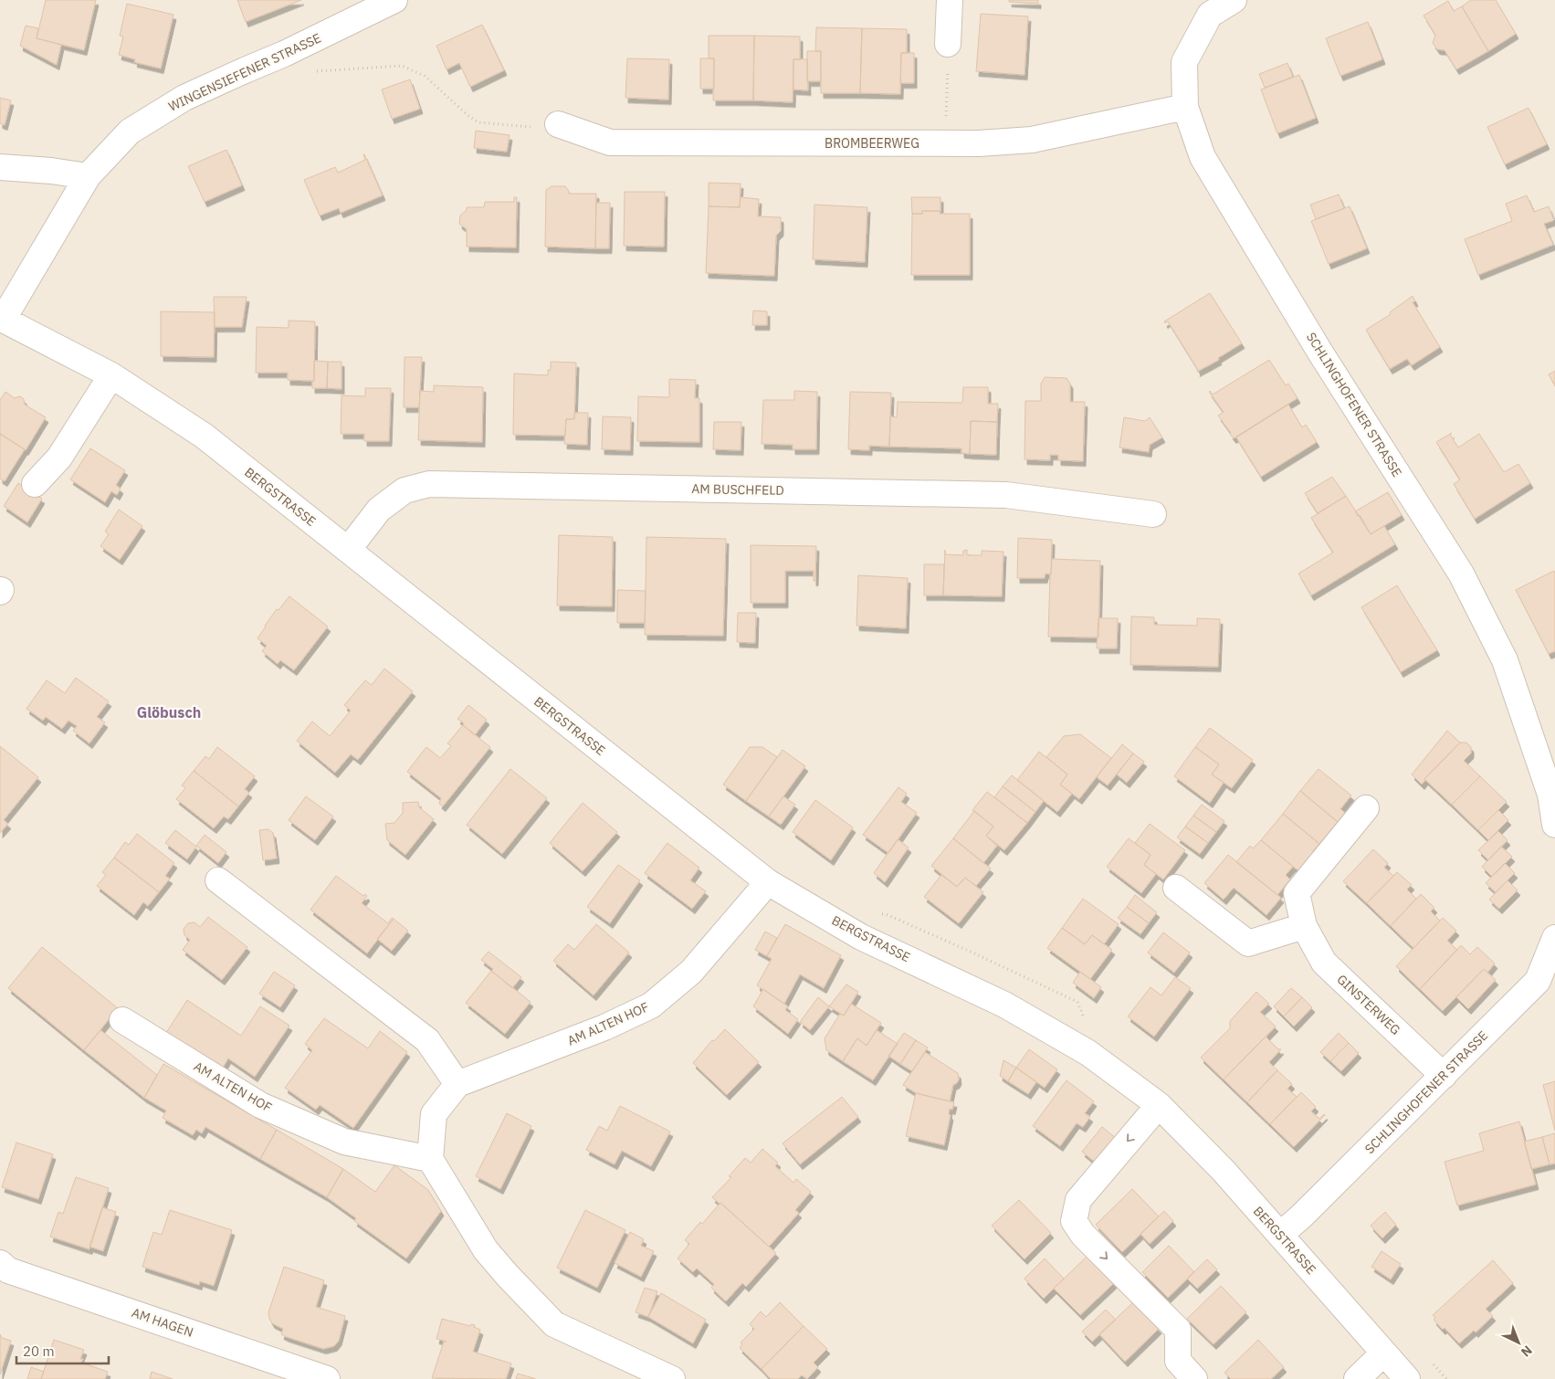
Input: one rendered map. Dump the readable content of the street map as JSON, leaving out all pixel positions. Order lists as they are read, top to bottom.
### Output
{
  "streets": {
    "street": [
      "WINGENSIEFENER STRASSE",
      "BROMBEERWEG",
      "SCHLINGHOFENER STRASSE",
      "AM BUSCHFELD",
      "BERGSTRASSE",
      "GINSTERWEG",
      "AM ALTEN HOF",
      "AM HAGEN"
    ]
  },
  "crossings": [
    ["WINGENSIEFENER STRASSE", "BERGSTRASSE"],
    ["BROMBEERWEG", "SCHLINGHOFENER STRASSE"],
    ["SCHLINGHOFENER STRASSE", "BERGSTRASSE"],
    ["SCHLINGHOFENER STRASSE", "GINSTERWEG"],
    ["AM BUSCHFELD", "BERGSTRASSE"],
    ["BERGSTRASSE", "AM ALTEN HOF"]
  ],
  "districts": ["Glöbusch"],
  "scale_bar": "20 m",
  "north": "bottom right"
}
